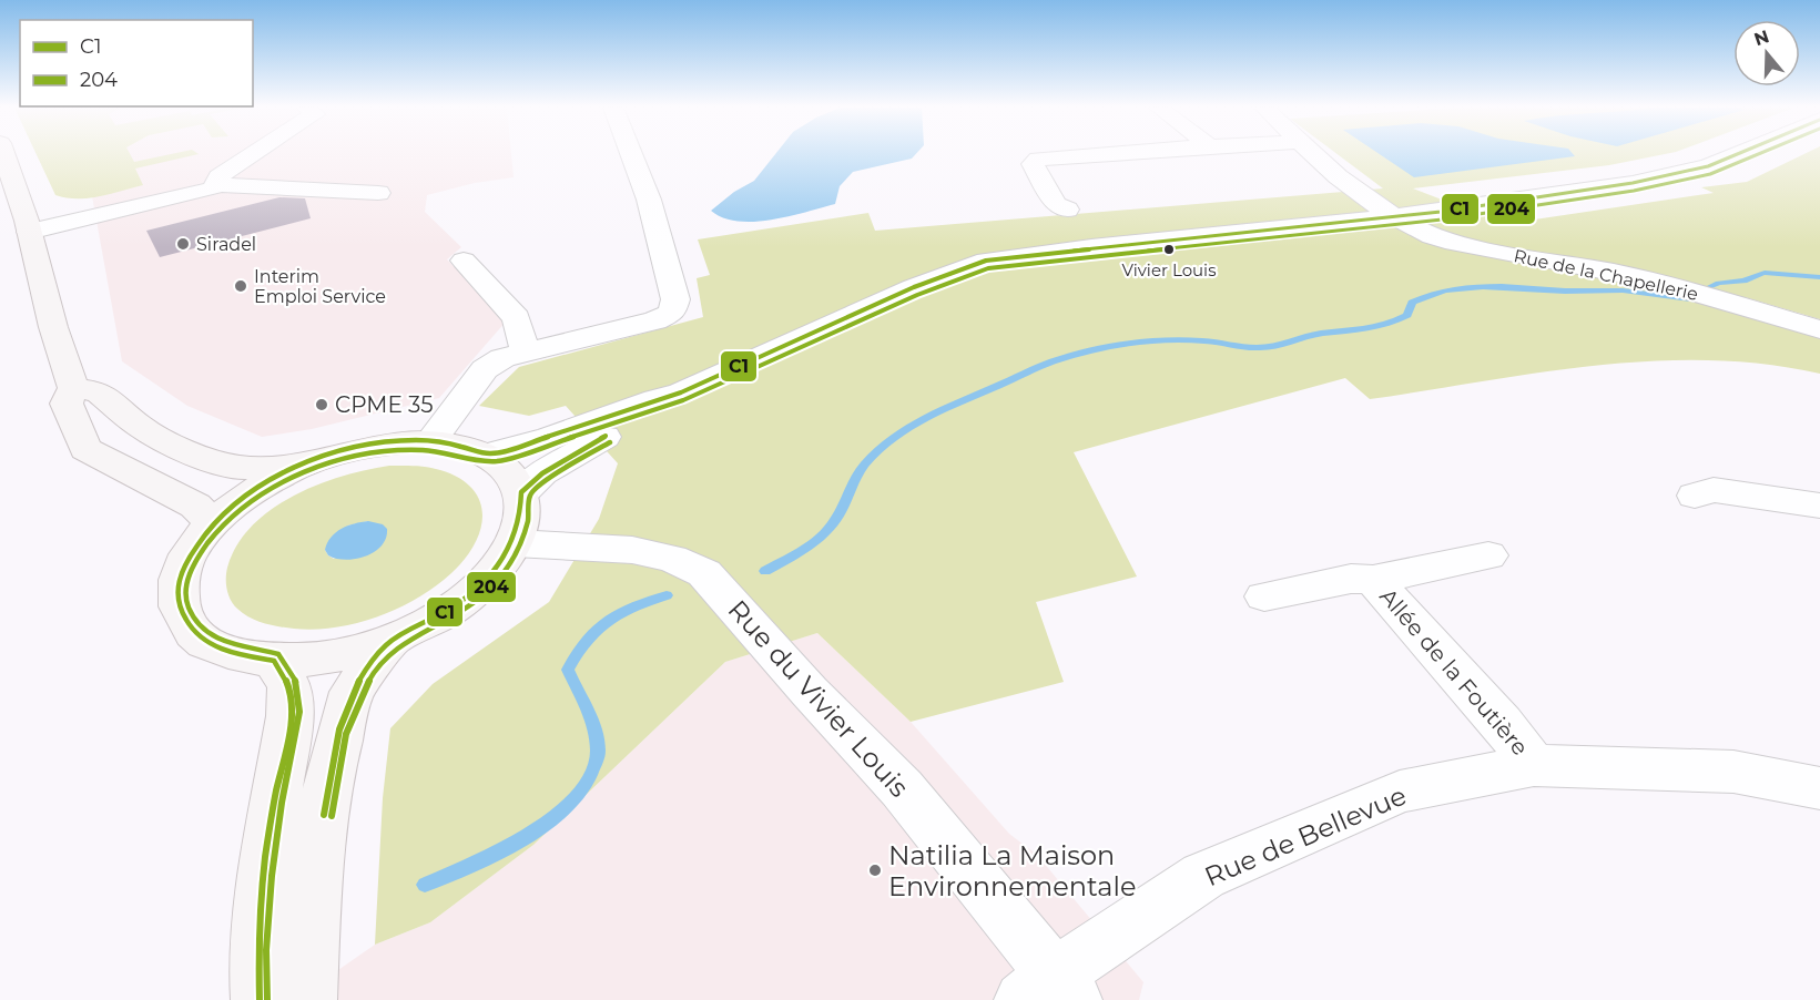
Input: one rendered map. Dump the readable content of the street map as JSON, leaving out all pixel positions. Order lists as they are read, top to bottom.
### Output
{
  "streets": {
    "street": [
      "Rue de la Chapellerie",
      "Allée de la Foutière",
      "Rue du Vivier Louis",
      "Rue de Bellevue"
    ]
  },
  "crossings": [
    ["Allée de la Foutière", "Rue de Bellevue"],
    ["Rue du Vivier Louis", "Rue de Bellevue"]
  ],
  "places": [
    "Siradel",
    "Vivier Louis",
    "Interim Emploi Service",
    "CPME 35",
    "Natilia La Maison Environnementale"
  ],
  "lines": ["transit line C1", "transit line 204"],
  "legend": ["C1", "204"],
  "north": "top"
}
